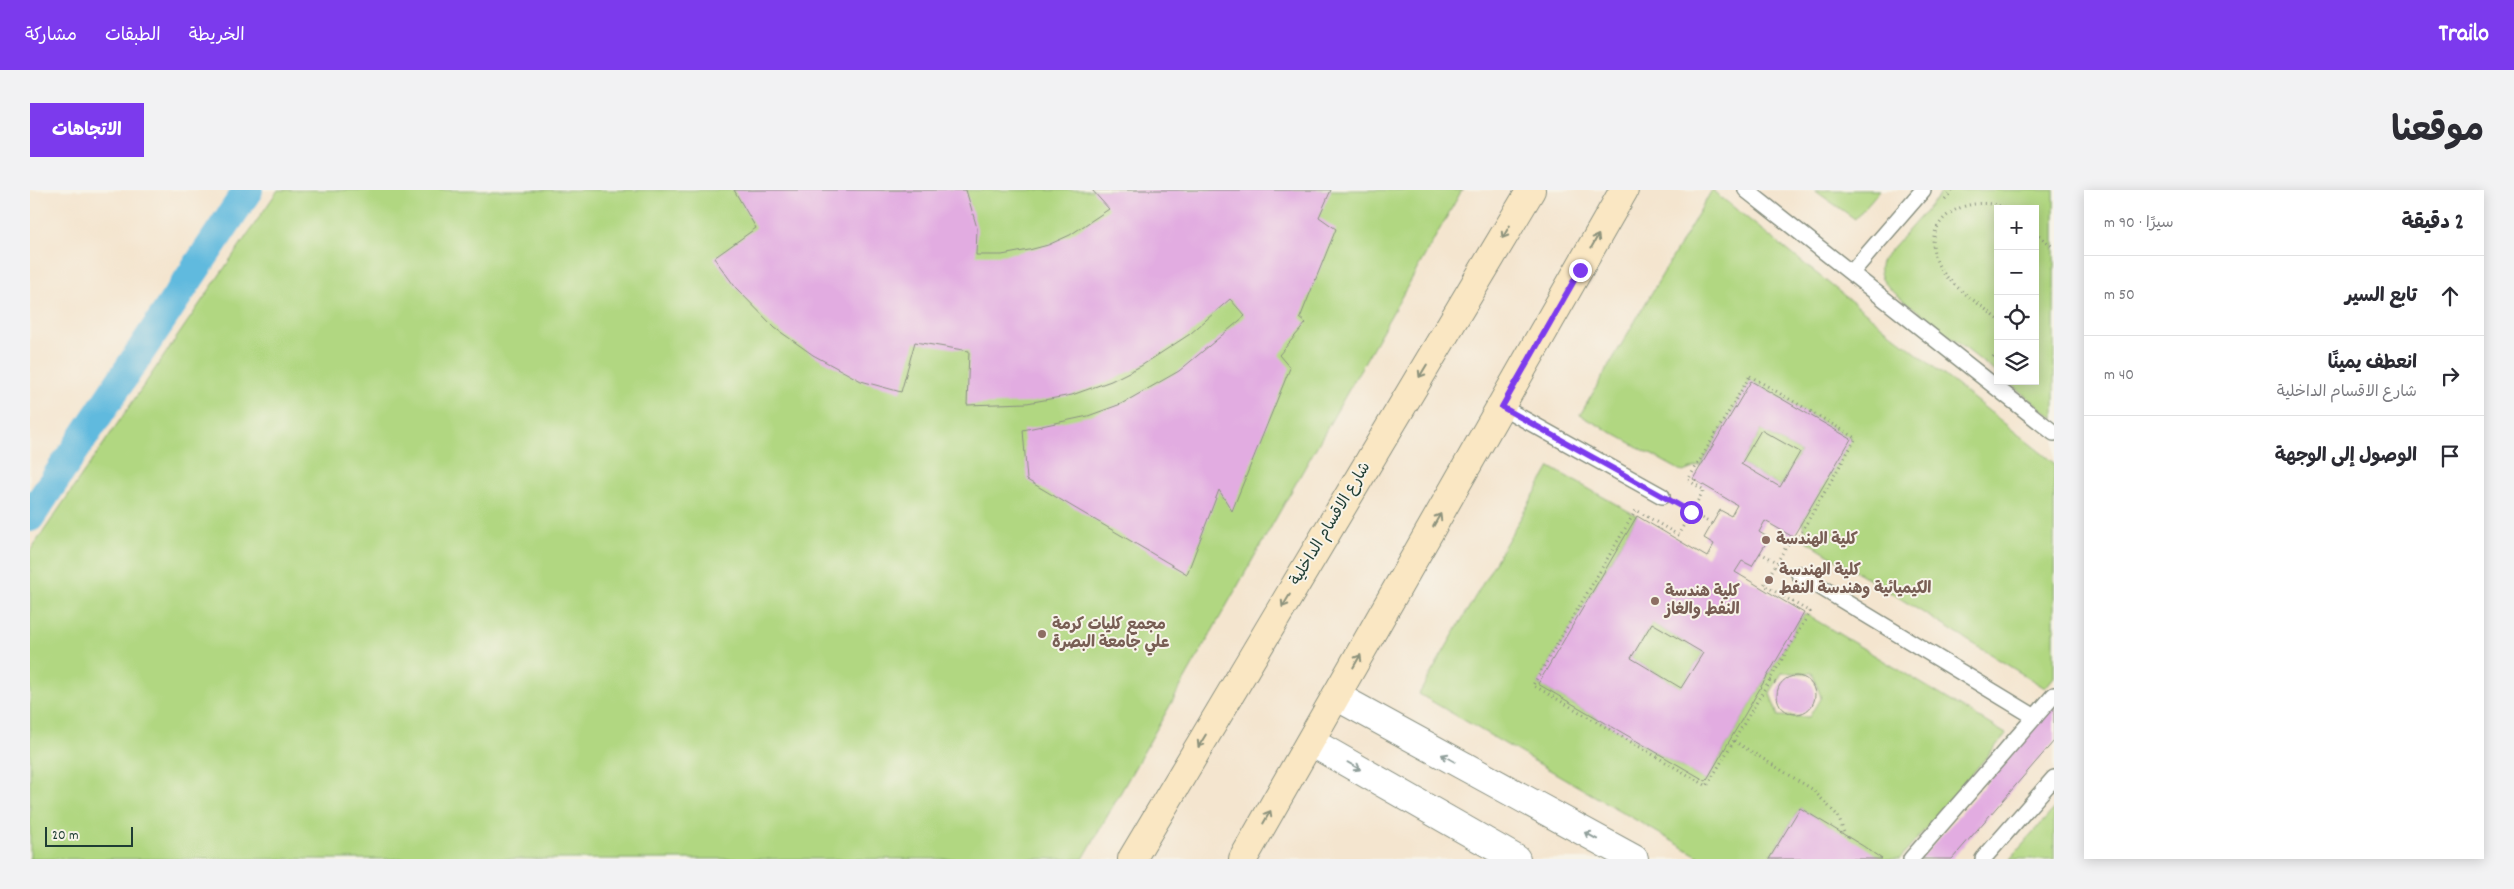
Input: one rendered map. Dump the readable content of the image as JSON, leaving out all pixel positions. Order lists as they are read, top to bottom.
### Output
{
  "streets": {
    "street": ["شارع الاقسام الداخلية"]
  },
  "places": [
    "كلية الهندسة",
    "كلية الهندسة الكيميائية وهندسة النفط",
    "كلية هندسة النفط والغاز",
    "مجمع كليات كرمة علي جامعة البصرة"
  ],
  "scale_bar": "20 m",
  "page": {
    "header": "Trailo",
    "nav": ["الخريطة", "الطبقات", "مشاركة"],
    "title": "موقعنا",
    "buttons": "الاتجاهات",
    "heading": ["2 دقيقة", "سيرًا · 90 m"],
    "map_buttons": ["+", "−"],
    "list": [
      ["تابع السير", "50 m"],
      ["انعطف يمينًا", "شارع الاقسام الداخلية", "40 m"],
      "الوصول إلى الوجهة"
    ],
    "scale": "20 m"
  }
}
